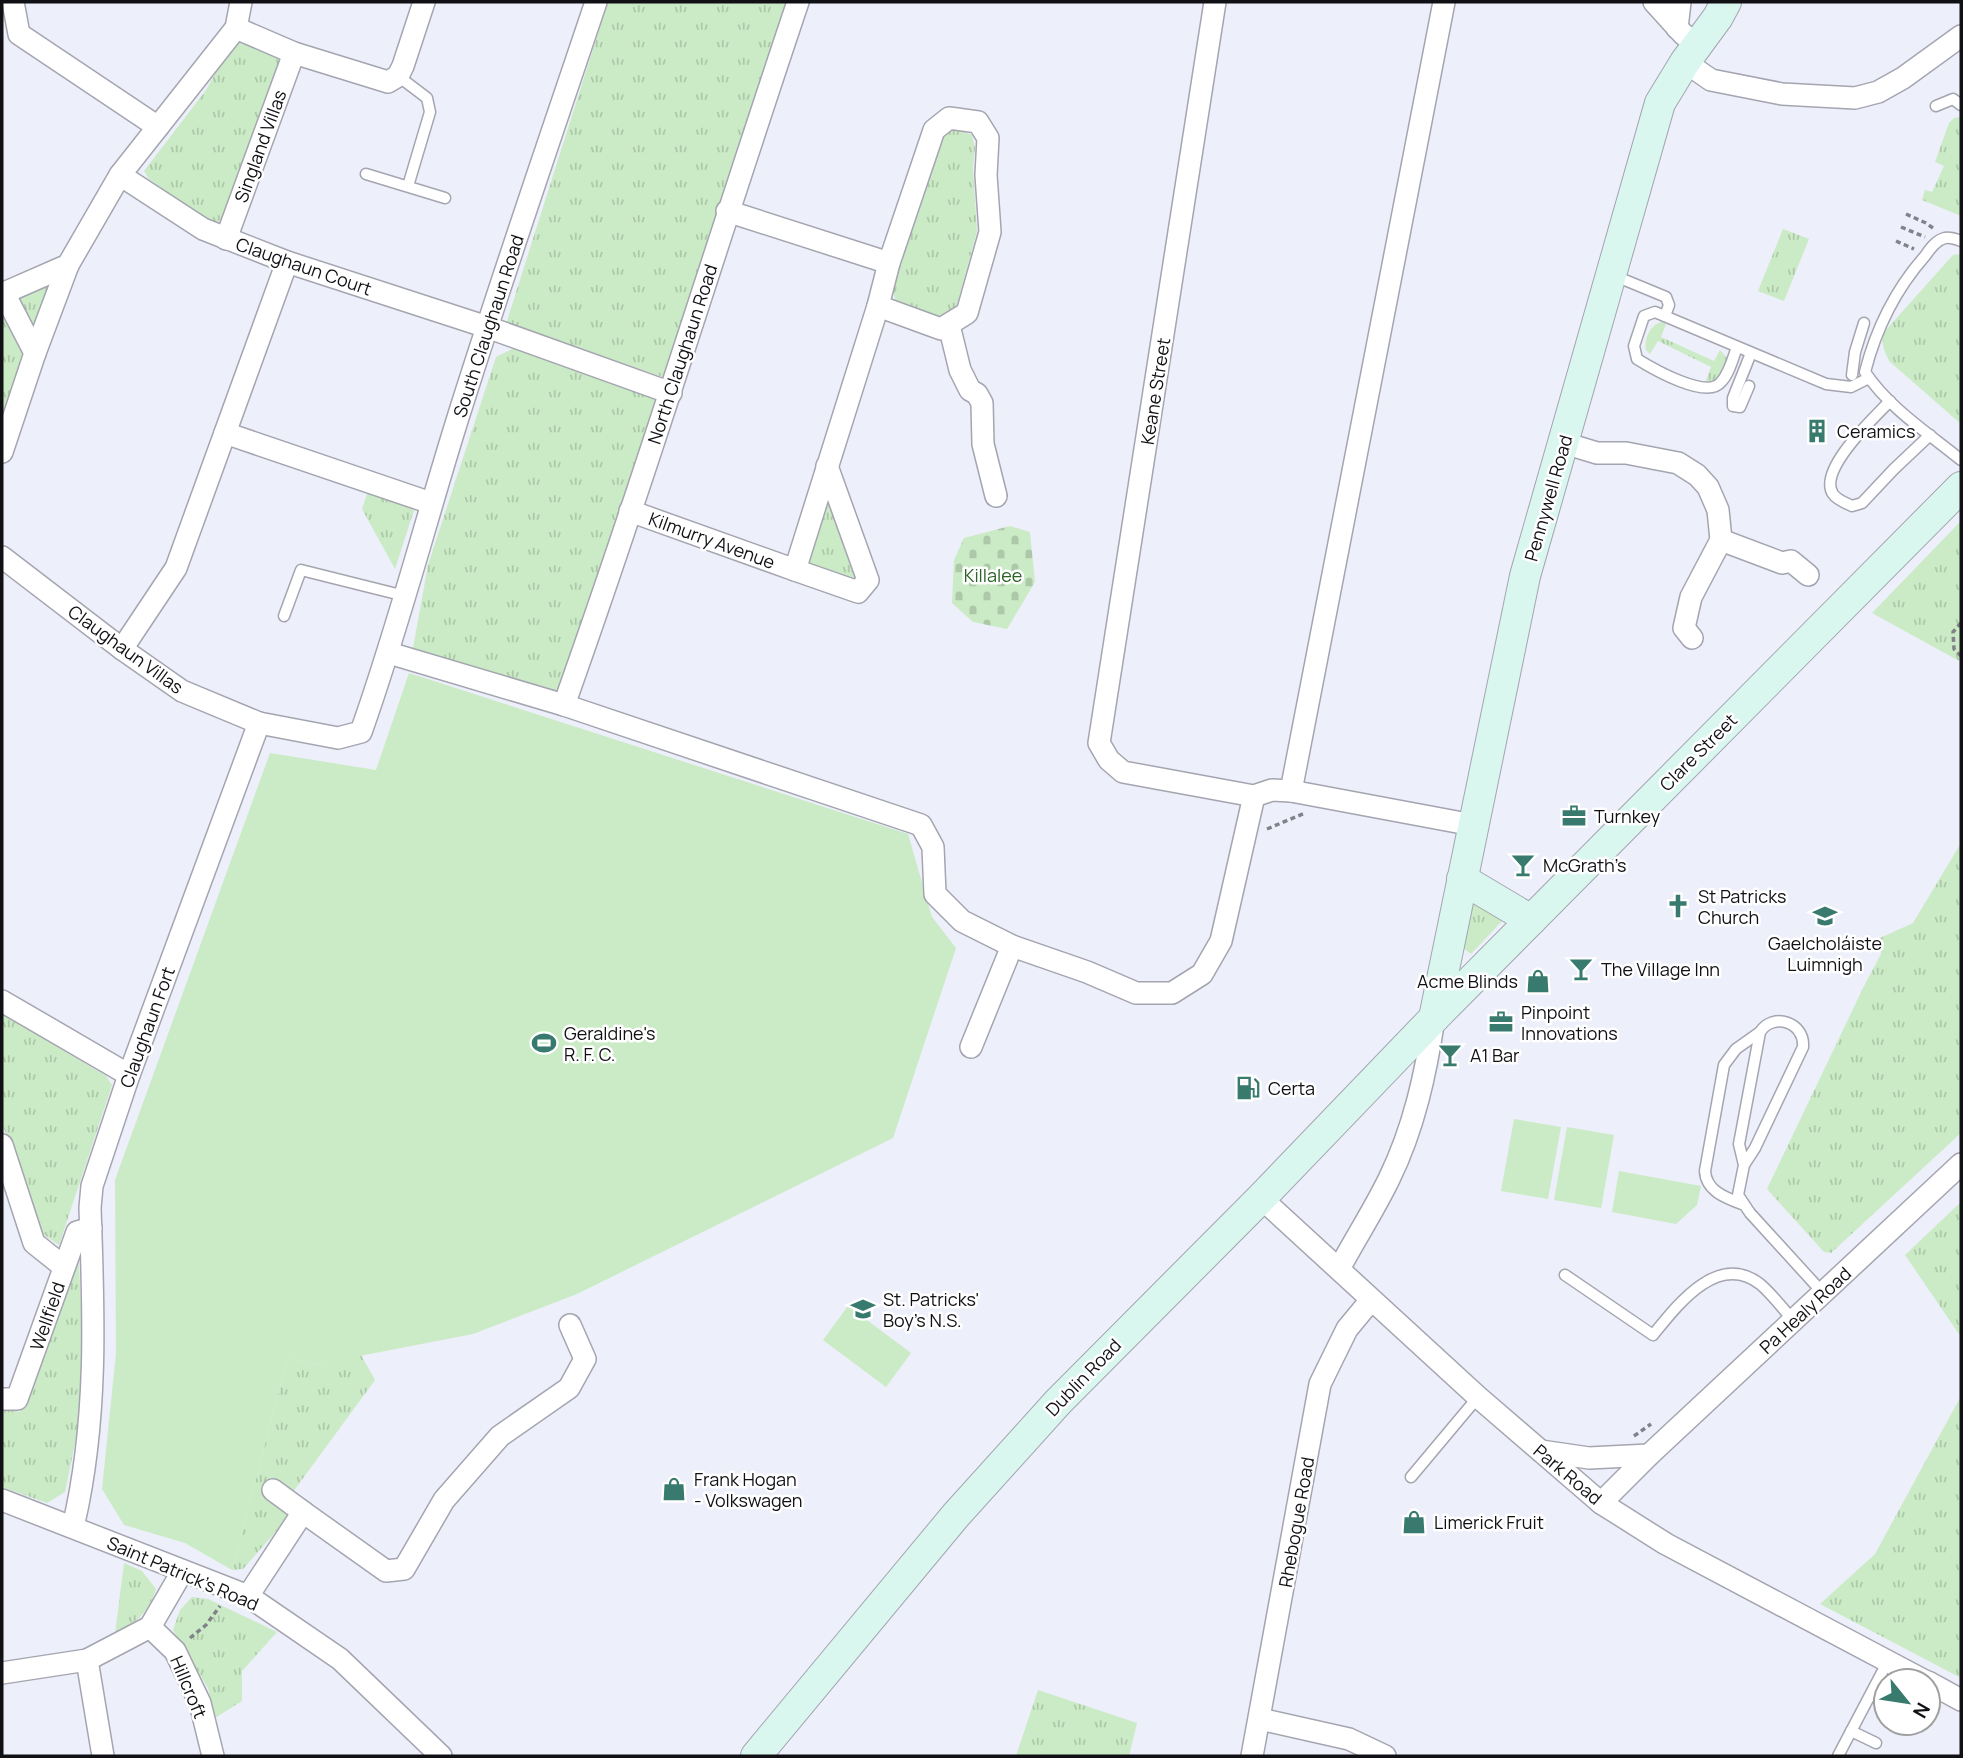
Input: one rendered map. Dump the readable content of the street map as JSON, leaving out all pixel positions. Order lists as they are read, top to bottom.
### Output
{
  "streets": {
    "main road": ["Pennywell Road", "Clare Street", "Dublin Road"],
    "street": [
      "Singland Villas",
      "Claughaun Court",
      "South Claughaun Road",
      "North Claughaun Road",
      "Keane Street",
      "Kilmurry Avenue",
      "Claughaun Villas",
      "Claughaun Fort",
      "Pa Healy Road",
      "Wellfield",
      "Park Road",
      "Rhebogue Road",
      "Saint Patrick's Road",
      "Hillcroft"
    ]
  },
  "crossings": [
    ["Singland Villas", "Claughaun Court"],
    ["Claughaun Court", "South Claughaun Road"],
    ["Claughaun Court", "North Claughaun Road"],
    ["North Claughaun Road", "Kilmurry Avenue"],
    ["Pennywell Road", "Clare Street"],
    ["Pennywell Road", "Dublin Road"],
    ["Claughaun Villas", "Claughaun Fort"],
    ["Clare Street", "Dublin Road"],
    ["Claughaun Fort", "Wellfield"],
    ["Claughaun Fort", "Saint Patrick's Road"],
    ["Pa Healy Road", "Park Road"],
    ["Dublin Road", "Park Road"],
    ["Park Road", "Rhebogue Road"]
  ],
  "parks": ["Killalee"],
  "places": {
    "building": ["Ceramics"],
    "office": ["Turnkey", "Pinpoint Innovations"],
    "bar": ["McGrath’s", "The Village Inn", "A1 Bar"],
    "church": ["St Patricks Church"],
    "school or university": ["Gaelcholáiste Luimnigh", "St. Patricks' Boy's N.S."],
    "shop": ["Acme Blinds", "Frank Hogan - Volkswagen", "Limerick Fruit"],
    "sports": ["Geraldine's R. F. C."],
    "fuel station": ["Certa"]
  },
  "north": "bottom right"
}
